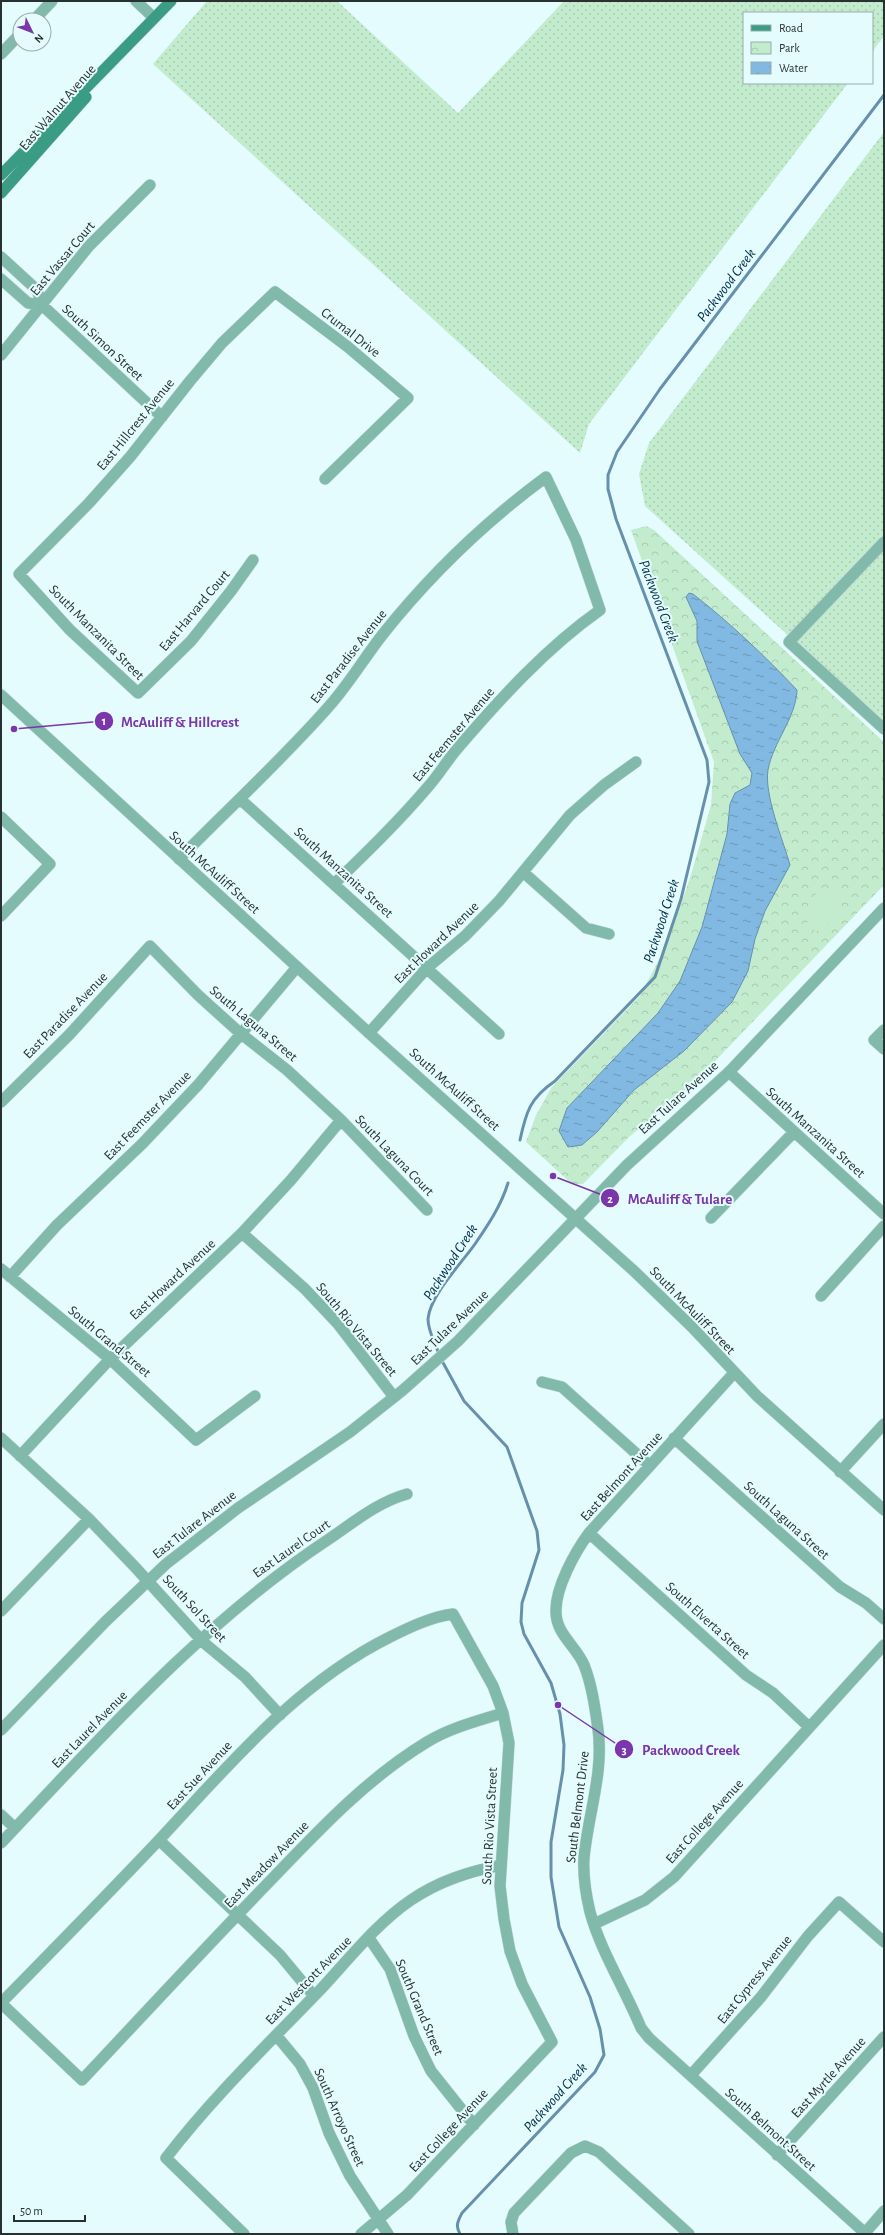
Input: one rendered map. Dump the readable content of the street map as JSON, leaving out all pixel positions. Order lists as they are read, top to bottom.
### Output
{
  "streets": {
    "main road": ["East Walnut Avenue"],
    "street": [
      "East Vassar Court",
      "Crumal Drive",
      "South Simon Street",
      "East Hillcrest Avenue",
      "East Harvard Court",
      "South Manzanita Street",
      "East Paradise Avenue",
      "East Feemster Avenue",
      "South McAuliff Street",
      "East Howard Avenue",
      "South Laguna Street",
      "East Tulare Avenue",
      "South Laguna Court",
      "South Rio Vista Street",
      "South Grand Street",
      "East Belmont Avenue",
      "East Laurel Court",
      "South Sol Street",
      "South Elverta Street",
      "East Laurel Avenue",
      "East Sue Avenue",
      "South Belmont Drive",
      "East College Avenue",
      "East Meadow Avenue",
      "East Cypress Avenue",
      "East Westcott Avenue",
      "East Myrtle Avenue",
      "South Arroyo Street",
      "South Belmont Street"
    ]
  },
  "crossings": [
    ["East Vassar Court", "South Simon Street"],
    ["Crumal Drive", "East Hillcrest Avenue"],
    ["South Simon Street", "East Hillcrest Avenue"],
    ["East Hillcrest Avenue", "South Manzanita Street"],
    ["East Harvard Court", "South Manzanita Street"],
    ["South Manzanita Street", "East Paradise Avenue"],
    ["South Manzanita Street", "East Feemster Avenue"],
    ["South Manzanita Street", "East Howard Avenue"],
    ["South Manzanita Street", "East Tulare Avenue"],
    ["East Paradise Avenue", "East Feemster Avenue"],
    ["East Paradise Avenue", "South McAuliff Street"],
    ["East Paradise Avenue", "South Laguna Street"],
    ["East Feemster Avenue", "South McAuliff Street"],
    ["East Feemster Avenue", "South Laguna Street"],
    ["East Feemster Avenue", "South Grand Street"],
    ["South McAuliff Street", "East Howard Avenue"],
    ["South McAuliff Street", "East Tulare Avenue"],
    ["South McAuliff Street", "East Belmont Avenue"],
    ["East Howard Avenue", "South Laguna Street"],
    ["East Howard Avenue", "South Laguna Court"],
    ["East Howard Avenue", "South Rio Vista Street"],
    ["East Howard Avenue", "South Grand Street"],
    ["East Howard Avenue", "South Sol Street"],
    ["South Laguna Street", "South Laguna Court"],
    ["South Laguna Street", "East Belmont Avenue"],
    ["East Tulare Avenue", "South Rio Vista Street"],
    ["East Tulare Avenue", "South Sol Street"],
    ["South Rio Vista Street", "East Sue Avenue"],
    ["South Rio Vista Street", "East College Avenue"],
    ["South Rio Vista Street", "East Meadow Avenue"],
    ["South Rio Vista Street", "East Westcott Avenue"],
    ["South Grand Street", "East College Avenue"],
    ["South Grand Street", "East Westcott Avenue"],
    ["East Belmont Avenue", "South Elverta Street"],
    ["East Belmont Avenue", "South Belmont Drive"],
    ["East Laurel Court", "South Sol Street"],
    ["East Laurel Court", "East Laurel Avenue"],
    ["South Sol Street", "East Laurel Avenue"],
    ["South Sol Street", "East Sue Avenue"],
    ["South Elverta Street", "East College Avenue"],
    ["East Sue Avenue", "East Meadow Avenue"],
    ["South Belmont Drive", "East College Avenue"],
    ["South Belmont Drive", "South Belmont Street"],
    ["East College Avenue", "South Arroyo Street"],
    ["East Cypress Avenue", "South Belmont Street"],
    ["East Westcott Avenue", "South Arroyo Street"],
    ["East Myrtle Avenue", "South Belmont Street"]
  ],
  "water": ["Packwood Creek"],
  "places": ["McAuliff & Hillcrest", "McAuliff & Tulare", "Packwood Creek"],
  "legend": ["Road", "Park", "Water"],
  "scale_bar": "50 m",
  "north": "bottom right"
}
